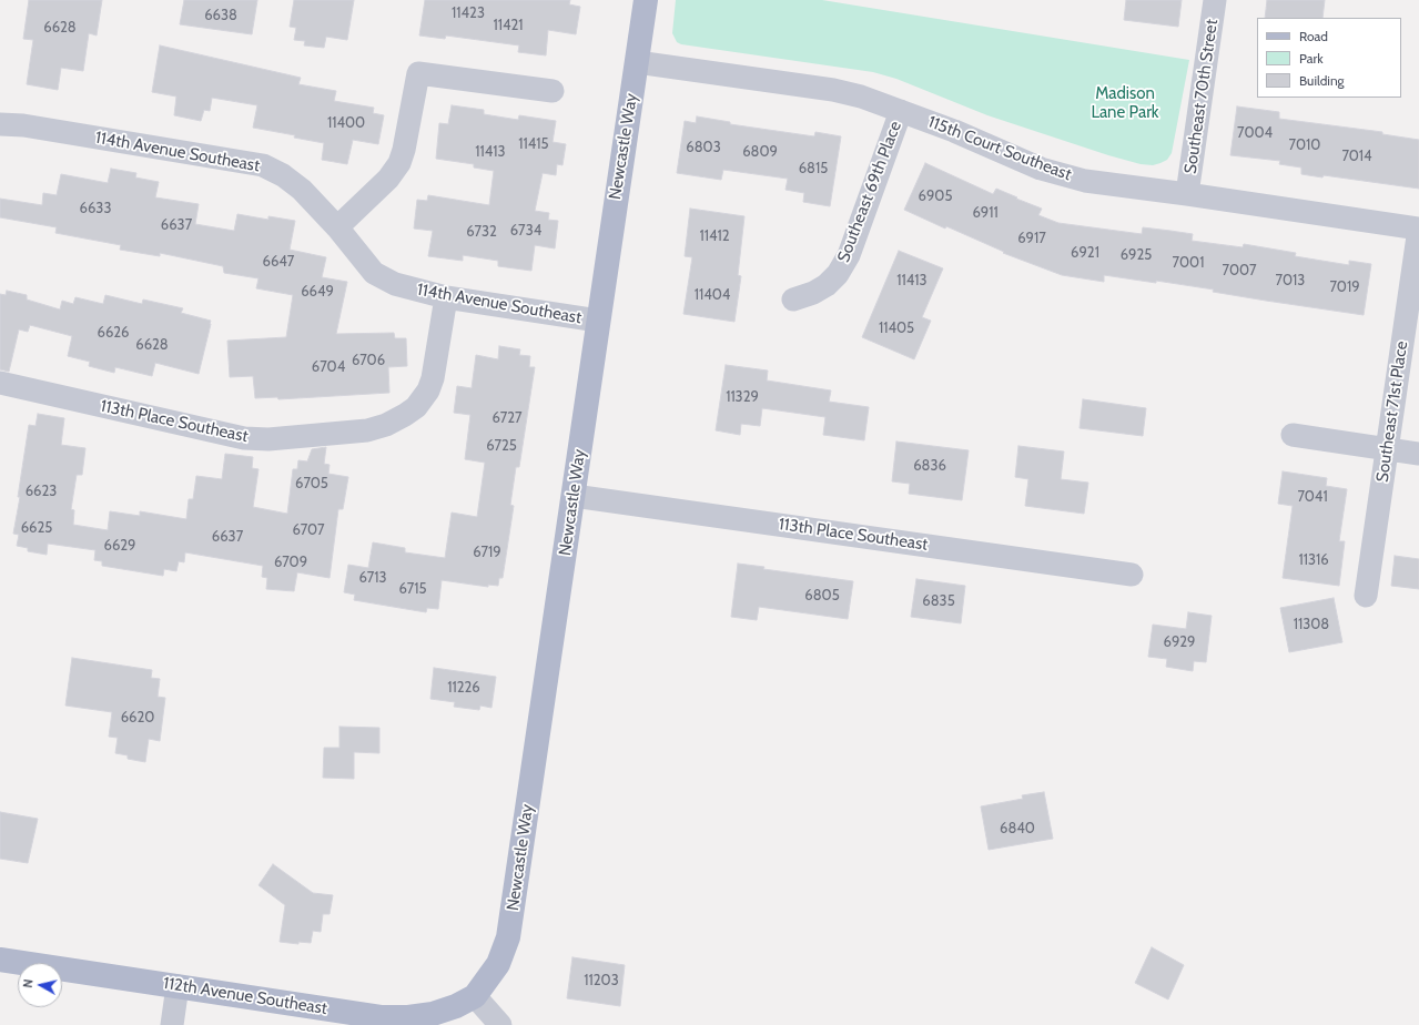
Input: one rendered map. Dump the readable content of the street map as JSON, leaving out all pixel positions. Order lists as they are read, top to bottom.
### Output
{
  "streets": {
    "main road": ["Newcastle Way", "112th Avenue Southeast"],
    "street": [
      "Southeast 70th Street",
      "115th Court Southeast",
      "114th Avenue Southeast",
      "Southeast 69th Place",
      "Southeast 71st Place",
      "113th Place Southeast"
    ]
  },
  "crossings": [
    ["Southeast 70th Street", "115th Court Southeast"],
    ["Newcastle Way", "115th Court Southeast"],
    ["Newcastle Way", "114th Avenue Southeast"],
    ["Newcastle Way", "113th Place Southeast"],
    ["Newcastle Way", "112th Avenue Southeast"],
    ["115th Court Southeast", "Southeast 69th Place"],
    ["115th Court Southeast", "Southeast 71st Place"],
    ["114th Avenue Southeast", "113th Place Southeast"]
  ],
  "parks": ["Madison Lane Park"],
  "house_numbers": [
    "11423",
    "6638",
    "11421",
    "6628",
    "11400",
    "7004",
    "11415",
    "7010",
    "6803",
    "11413",
    "6809",
    "7014",
    "6815",
    "6905",
    "6633",
    "6911",
    "6637",
    "6734",
    "6732",
    "11412",
    "6917",
    "6921",
    "6925",
    "6647",
    "7001",
    "7007",
    "11413",
    "7013",
    "7019",
    "6649",
    "11404",
    "11405",
    "6626",
    "6628",
    "6706",
    "6704",
    "11329",
    "6727",
    "6725",
    "6836",
    "6705",
    "6623",
    "7041",
    "6625",
    "6707",
    "6637",
    "6629",
    "6719",
    "11316",
    "6709",
    "6713",
    "6715",
    "6805",
    "6835",
    "11308",
    "6929",
    "11226",
    "6620",
    "6840",
    "11203"
  ],
  "legend": ["Road", "Park", "Building"],
  "north": "left"
}
